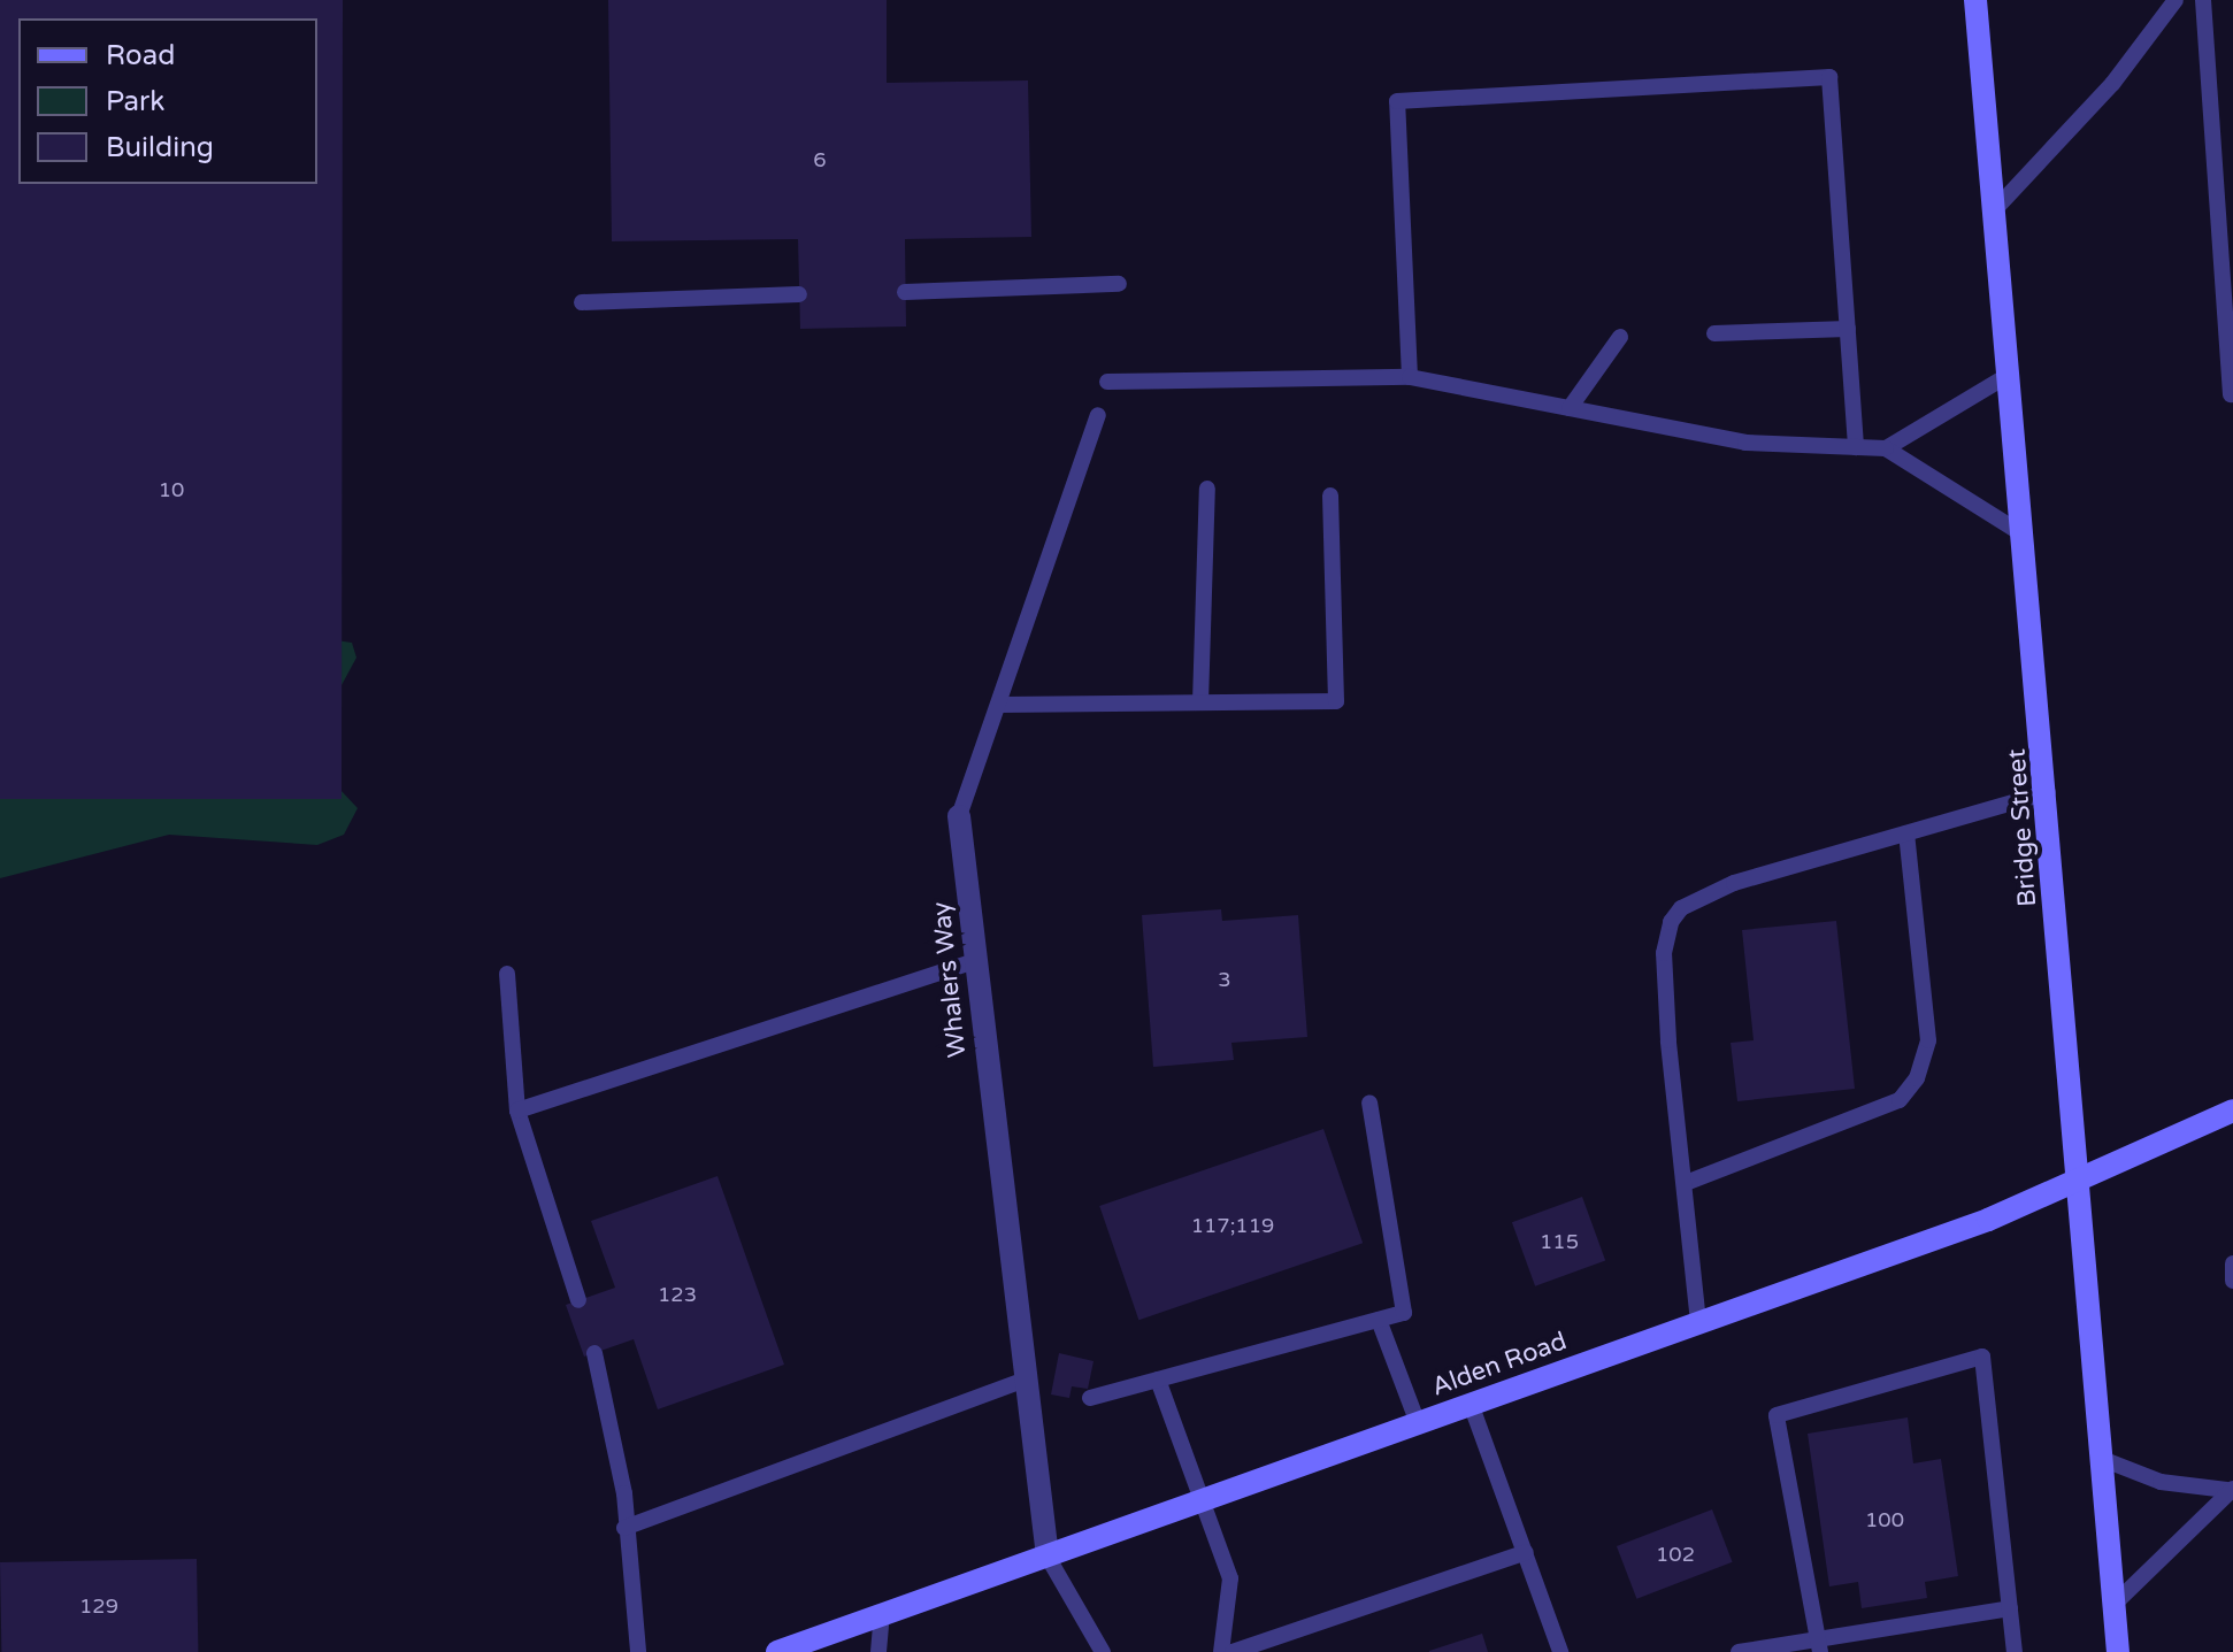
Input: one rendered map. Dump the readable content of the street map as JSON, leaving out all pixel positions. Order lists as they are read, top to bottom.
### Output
{
  "streets": {
    "street": ["Bridge Street", "Whalers Way", "Alden Road"]
  },
  "crossings": [
    ["Bridge Street", "Alden Road"],
    ["Whalers Way", "Alden Road"]
  ],
  "house_numbers": [
    "6",
    "10",
    "3",
    "117;119",
    "115",
    "123",
    "100",
    "102",
    "129"
  ],
  "legend": ["Road", "Park", "Building"]
}
